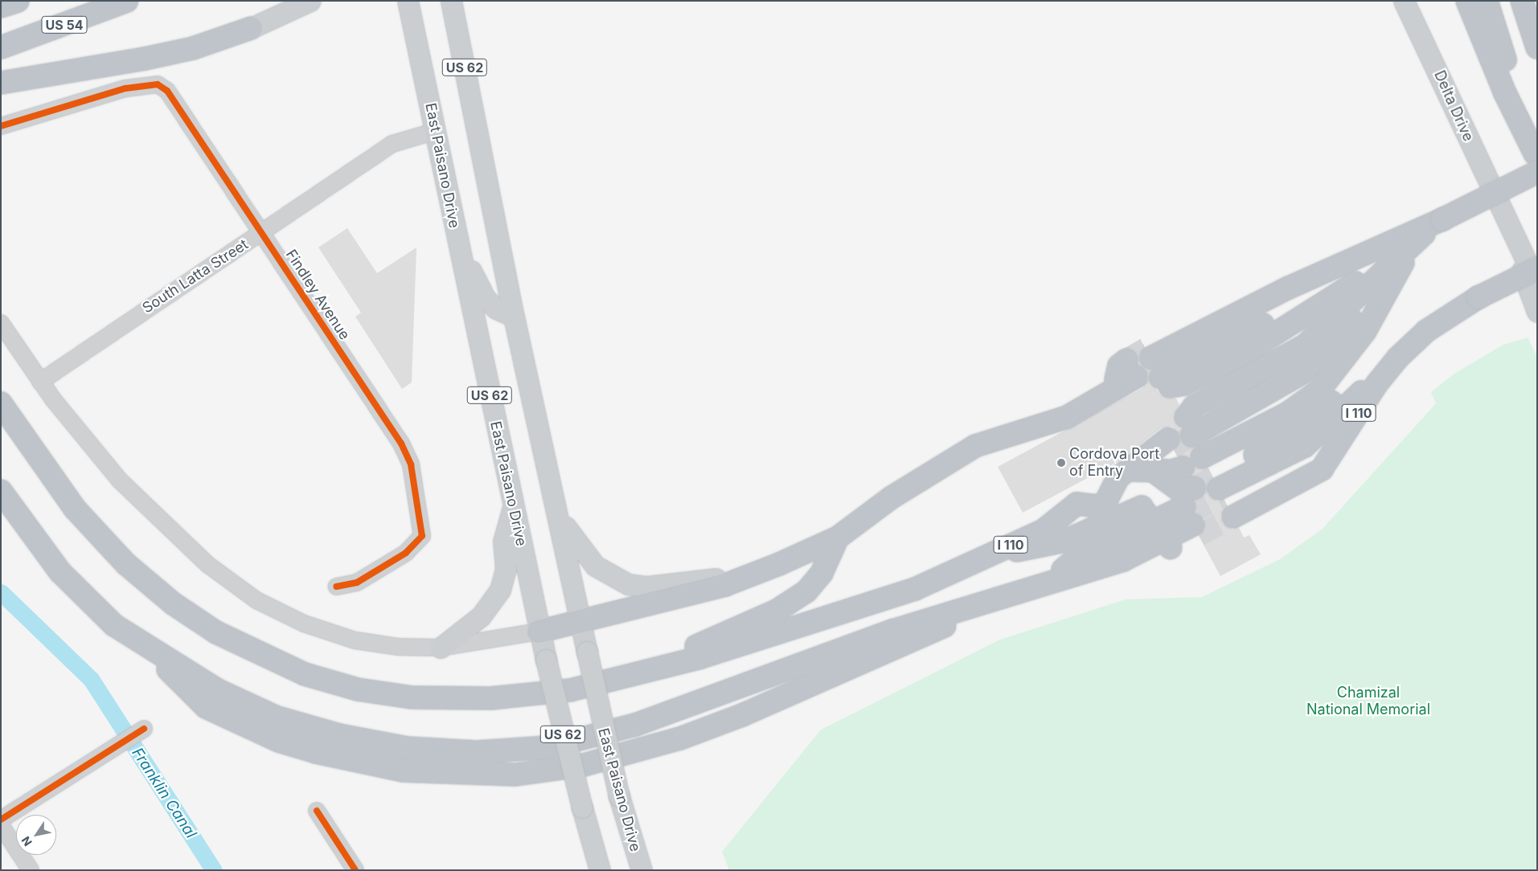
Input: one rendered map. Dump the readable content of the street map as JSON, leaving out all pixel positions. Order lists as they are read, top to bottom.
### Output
{
  "streets": {
    "highway": ["US 54", "I 110"],
    "main road": ["US 62", "Delta Drive", "East Paisano Drive"],
    "street": ["South Latta Street", "Findley Avenue"]
  },
  "crossings": [
    ["East Paisano Drive", "South Latta Street"],
    ["South Latta Street", "Findley Avenue"]
  ],
  "water": ["Franklin Canal"],
  "parks": ["Chamizal National Memorial"],
  "places": ["Cordova Port of Entry"],
  "north": "bottom left"
}
